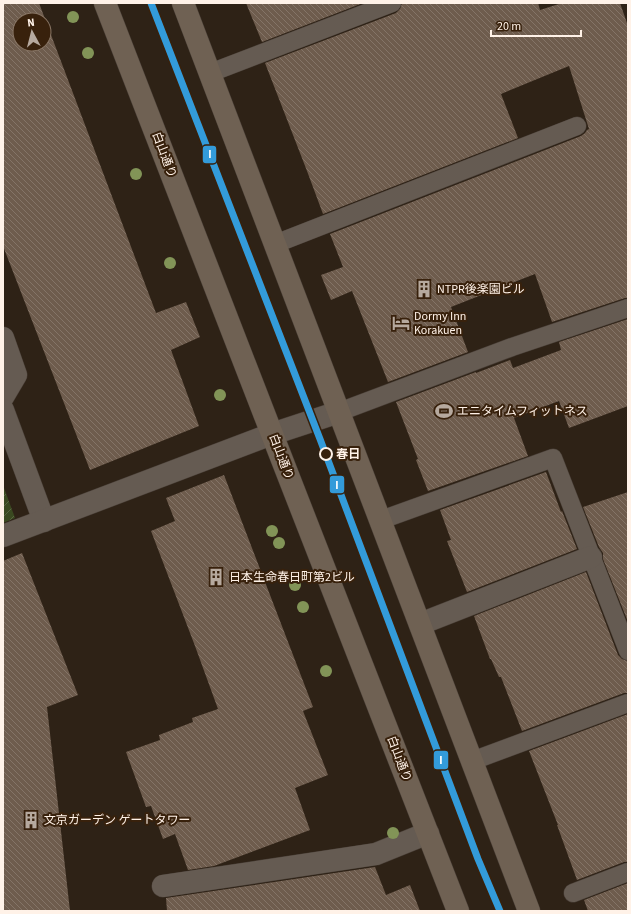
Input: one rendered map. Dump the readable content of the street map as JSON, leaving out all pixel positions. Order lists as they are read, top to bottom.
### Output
{
  "streets": {
    "main road": ["白山通り"]
  },
  "places": {
    "building": ["NTPR後楽園ビル", "日本生命春日町第2ビル", "文京ガーデン ゲートタワー"],
    "hotel": ["Dormy Inn Korakuen"],
    "sports": ["エニタイムフィットネス"],
    "other": ["春日"]
  },
  "lines": ["transit line I"],
  "scale_bar": "20 m",
  "north": "top"
}
